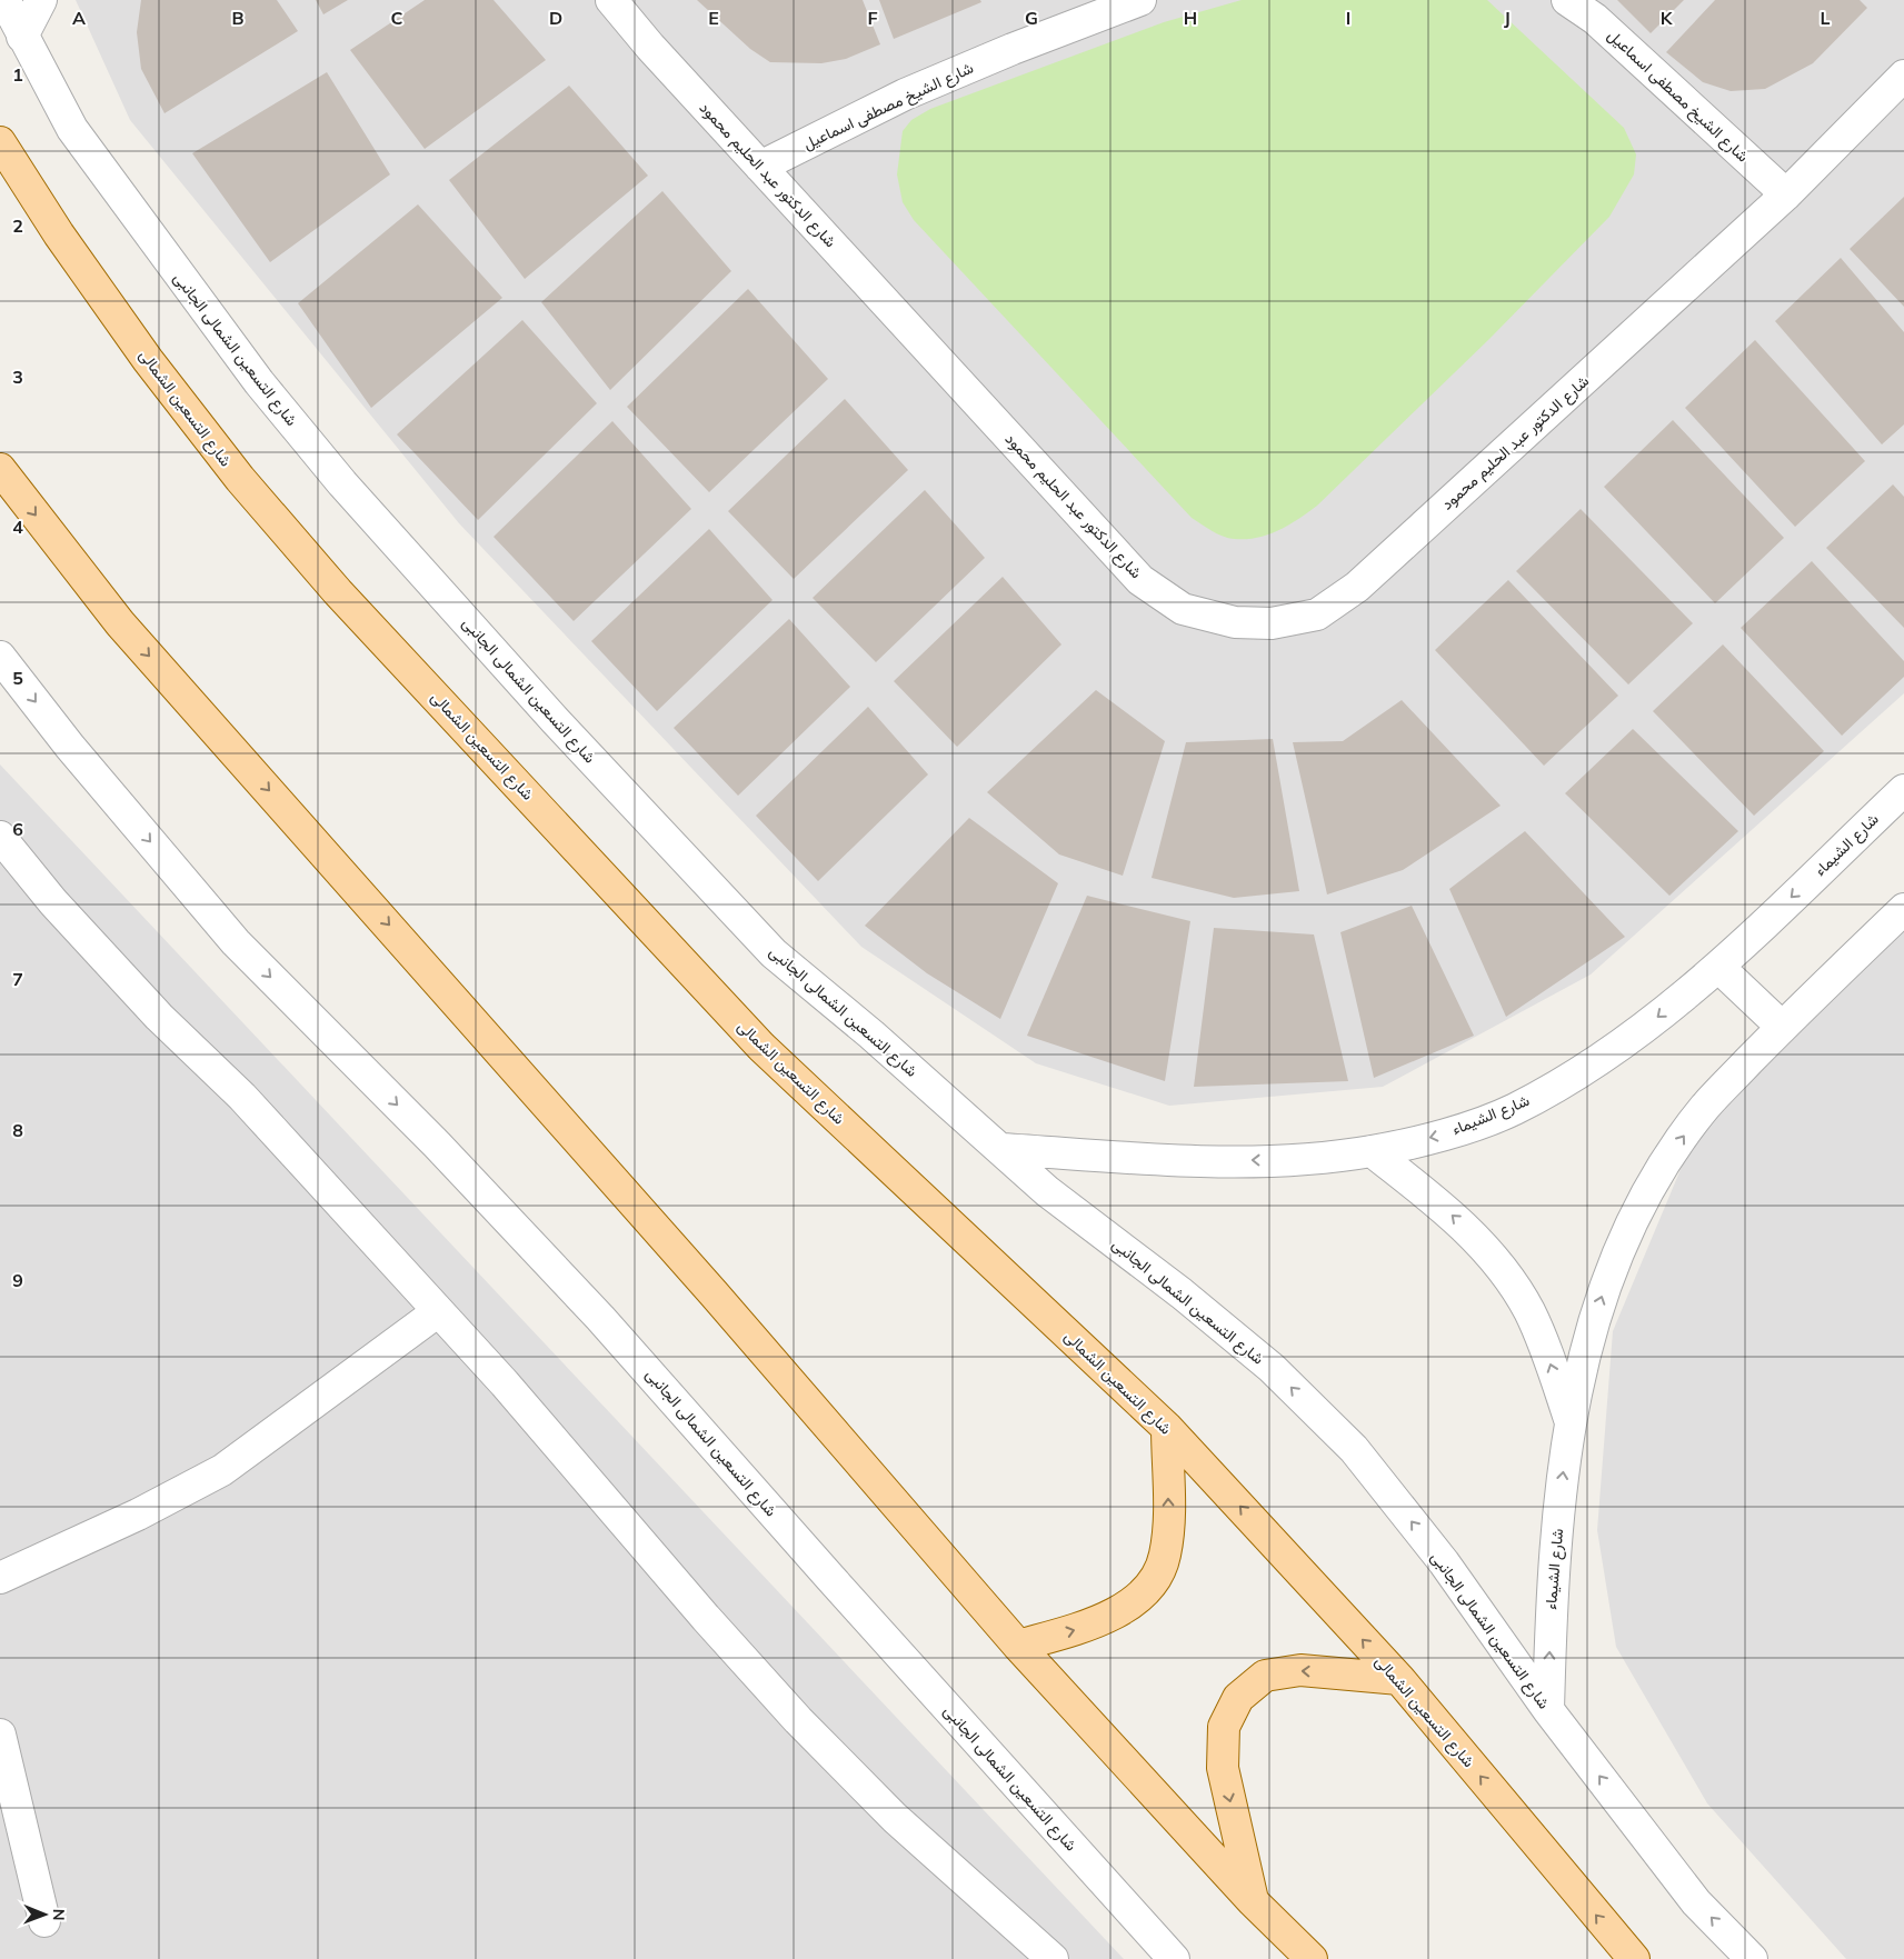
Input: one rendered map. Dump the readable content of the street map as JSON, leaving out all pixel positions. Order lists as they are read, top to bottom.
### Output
{
  "streets": {
    "main road": ["شارع التسعين الشمالى"],
    "street": [
      "شارع الشيخ مصطفى اسماعيل",
      "شارع الدكتور عبد الحليم محمود",
      "شارع التسعين الشمالى الجانبى",
      "شارع الشيماء"
    ]
  },
  "crossings": [
    ["شارع الشيخ مصطفى اسماعيل", "شارع الدكتور عبد الحليم محمود"],
    ["شارع التسعين الشمالى الجانبى", "شارع الشيماء"]
  ],
  "north": "right",
  "grid": {
    "columns": [
      "A",
      "B",
      "C",
      "D",
      "E",
      "F",
      "G",
      "H",
      "I",
      "J",
      "K",
      "L"
    ],
    "rows": [
      "1",
      "2",
      "3",
      "4",
      "5",
      "6",
      "7",
      "8",
      "9"
    ]
  }
}
